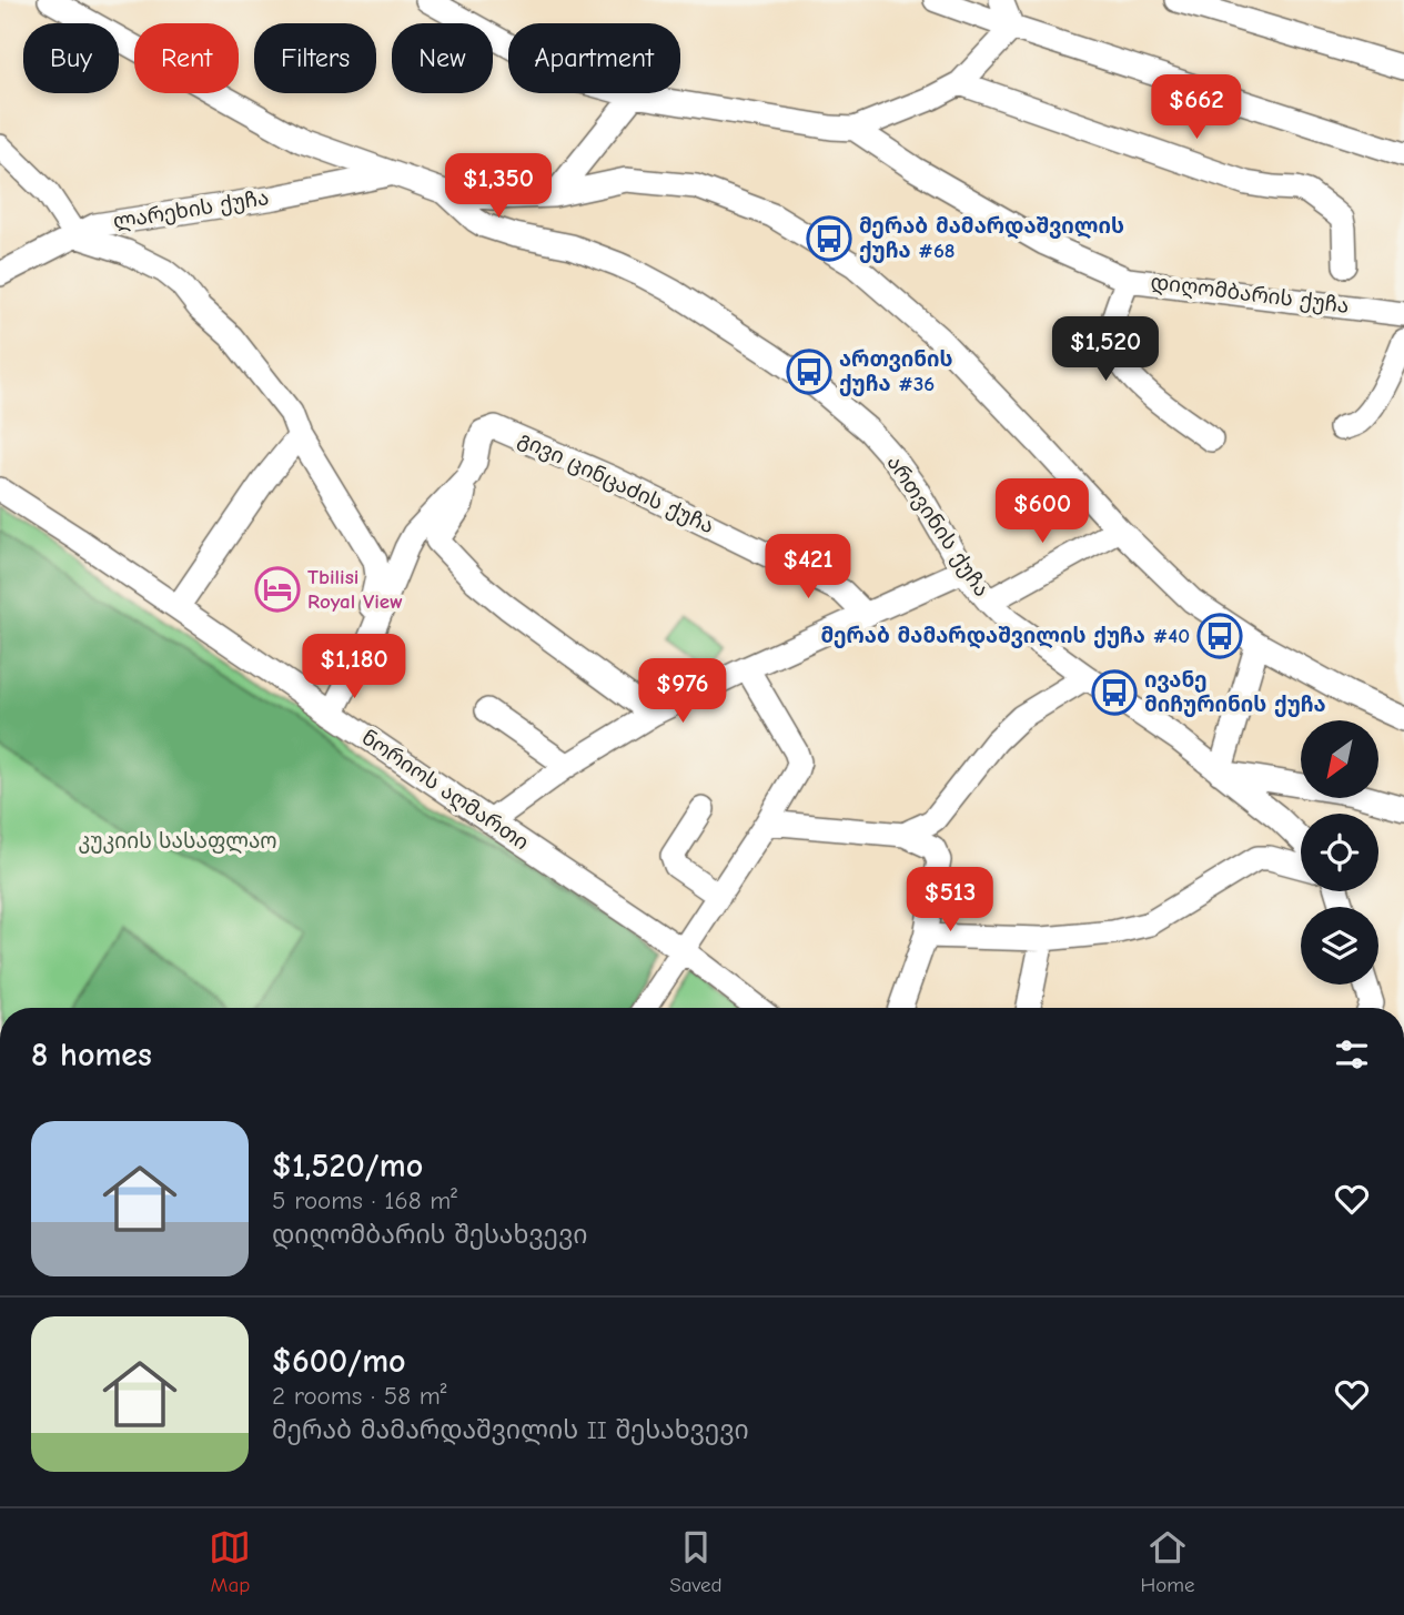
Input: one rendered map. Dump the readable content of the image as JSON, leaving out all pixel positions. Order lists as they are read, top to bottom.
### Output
{
  "streets": {
    "street": [
      "ლარეხის ქუჩა",
      "დიღომბარის ქუჩა",
      "გივი ცინცაძის ქუჩა",
      "ართვინის ქუჩა",
      "ნორიოს აღმართი"
    ]
  },
  "crossings": [
    ["გივი ცინცაძის ქუჩა", "ნორიოს აღმართი"]
  ],
  "parks": ["კუკიის სასაფლაო"],
  "places": {
    "bus stop": [
      "მერაბ მამარდაშვილის ქუჩა #68",
      "ართვინის ქუჩა #36",
      "მერაბ მამარდაშვილის ქუჩა #40",
      "ივანე მიჩურინის ქუჩა"
    ],
    "hotel": ["Tbilisi Royal View"]
  },
  "north": "bottom left",
  "page": {
    "chip": [
      "Buy",
      "Rent",
      "Filters",
      "New",
      "Apartment"
    ],
    "price": [
      "$662",
      "$1,350",
      "$1,520",
      "$600",
      "$421",
      "$1,180",
      "$976",
      "$513"
    ],
    "heading": "8 homes",
    "list": [
      {
        "name": "$1,520/mo",
        "note": "5 rooms · 168 m² · დიღომბარის შესახვევი"
      },
      {
        "name": "$600/mo",
        "note": "2 rooms · 58 m² · მერაბ მამარდაშვილის II შესახვევი"
      }
    ],
    "tabs": ["Map", "Saved", "Home"]
  }
}
